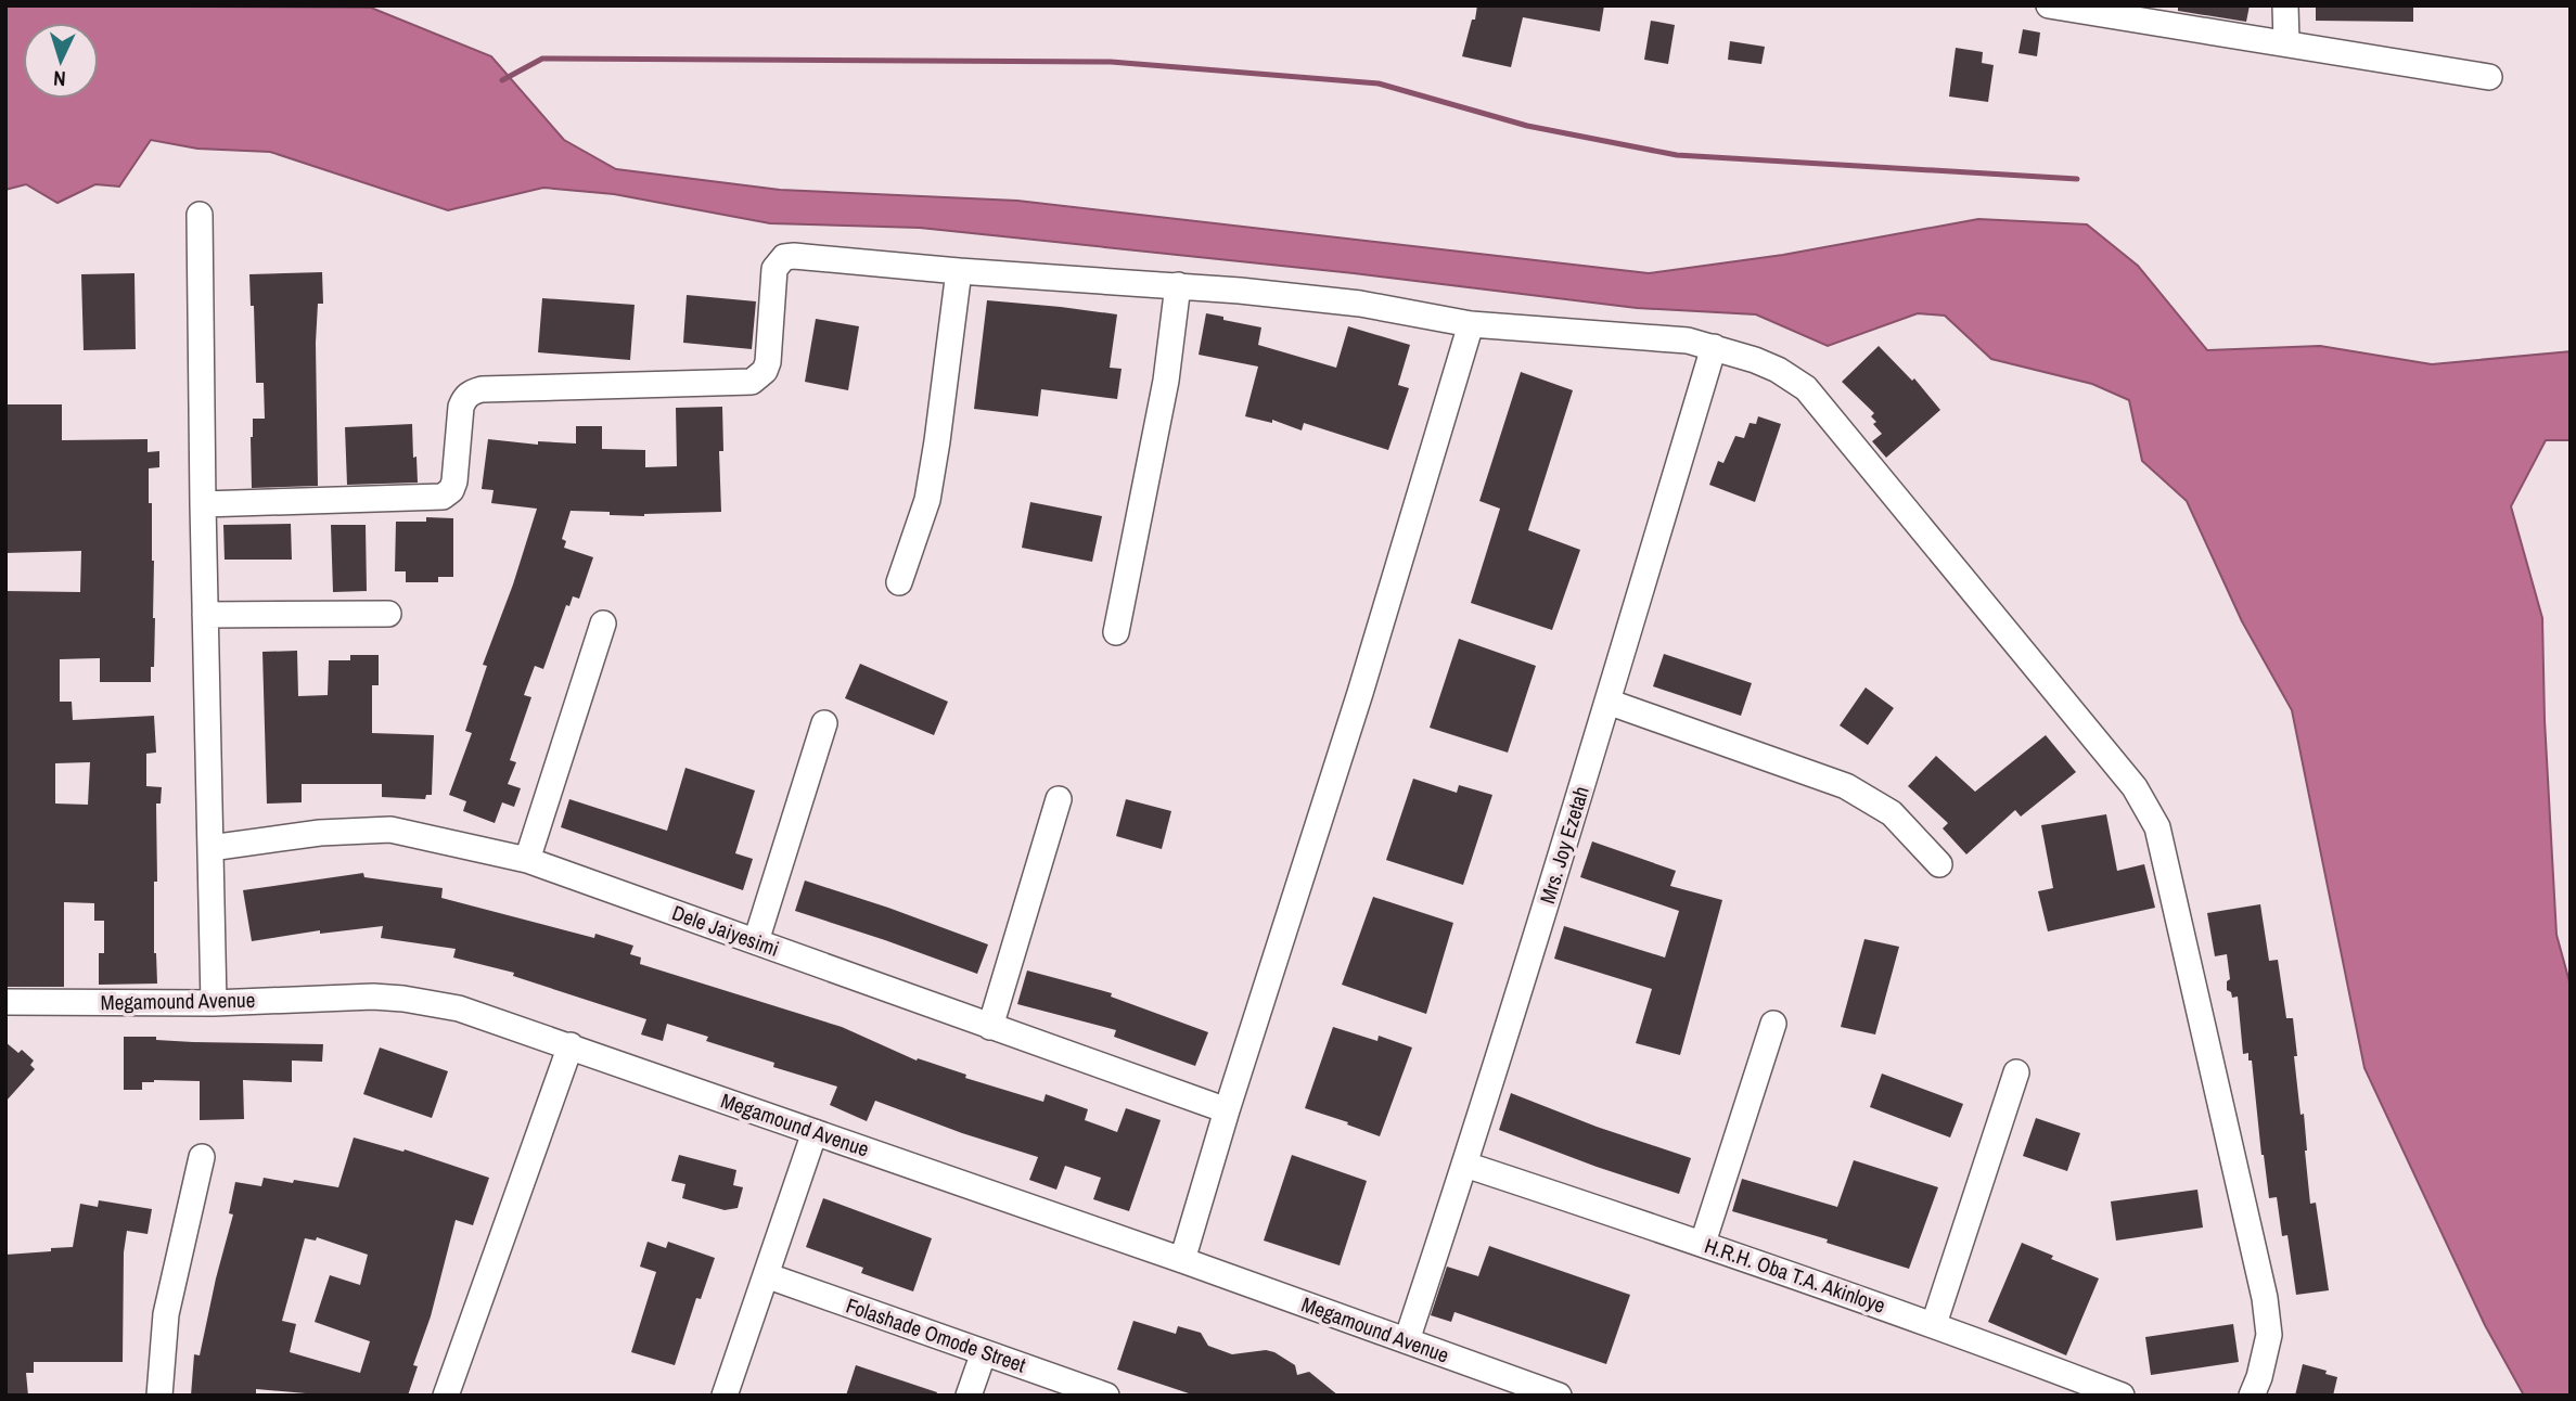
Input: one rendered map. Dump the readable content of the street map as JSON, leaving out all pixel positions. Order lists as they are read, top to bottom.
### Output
{
  "streets": {
    "street": [
      "Mrs. Joy Ezetah",
      "Dele Jaiyesimi",
      "Megamound Avenue",
      "H.R.H. Oba T.A. Akinloye",
      "Folashade Omode Street"
    ]
  },
  "crossings": [
    ["Mrs. Joy Ezetah", "Megamound Avenue"],
    ["Mrs. Joy Ezetah", "H.R.H. Oba T.A. Akinloye"]
  ],
  "north": "bottom"
}
